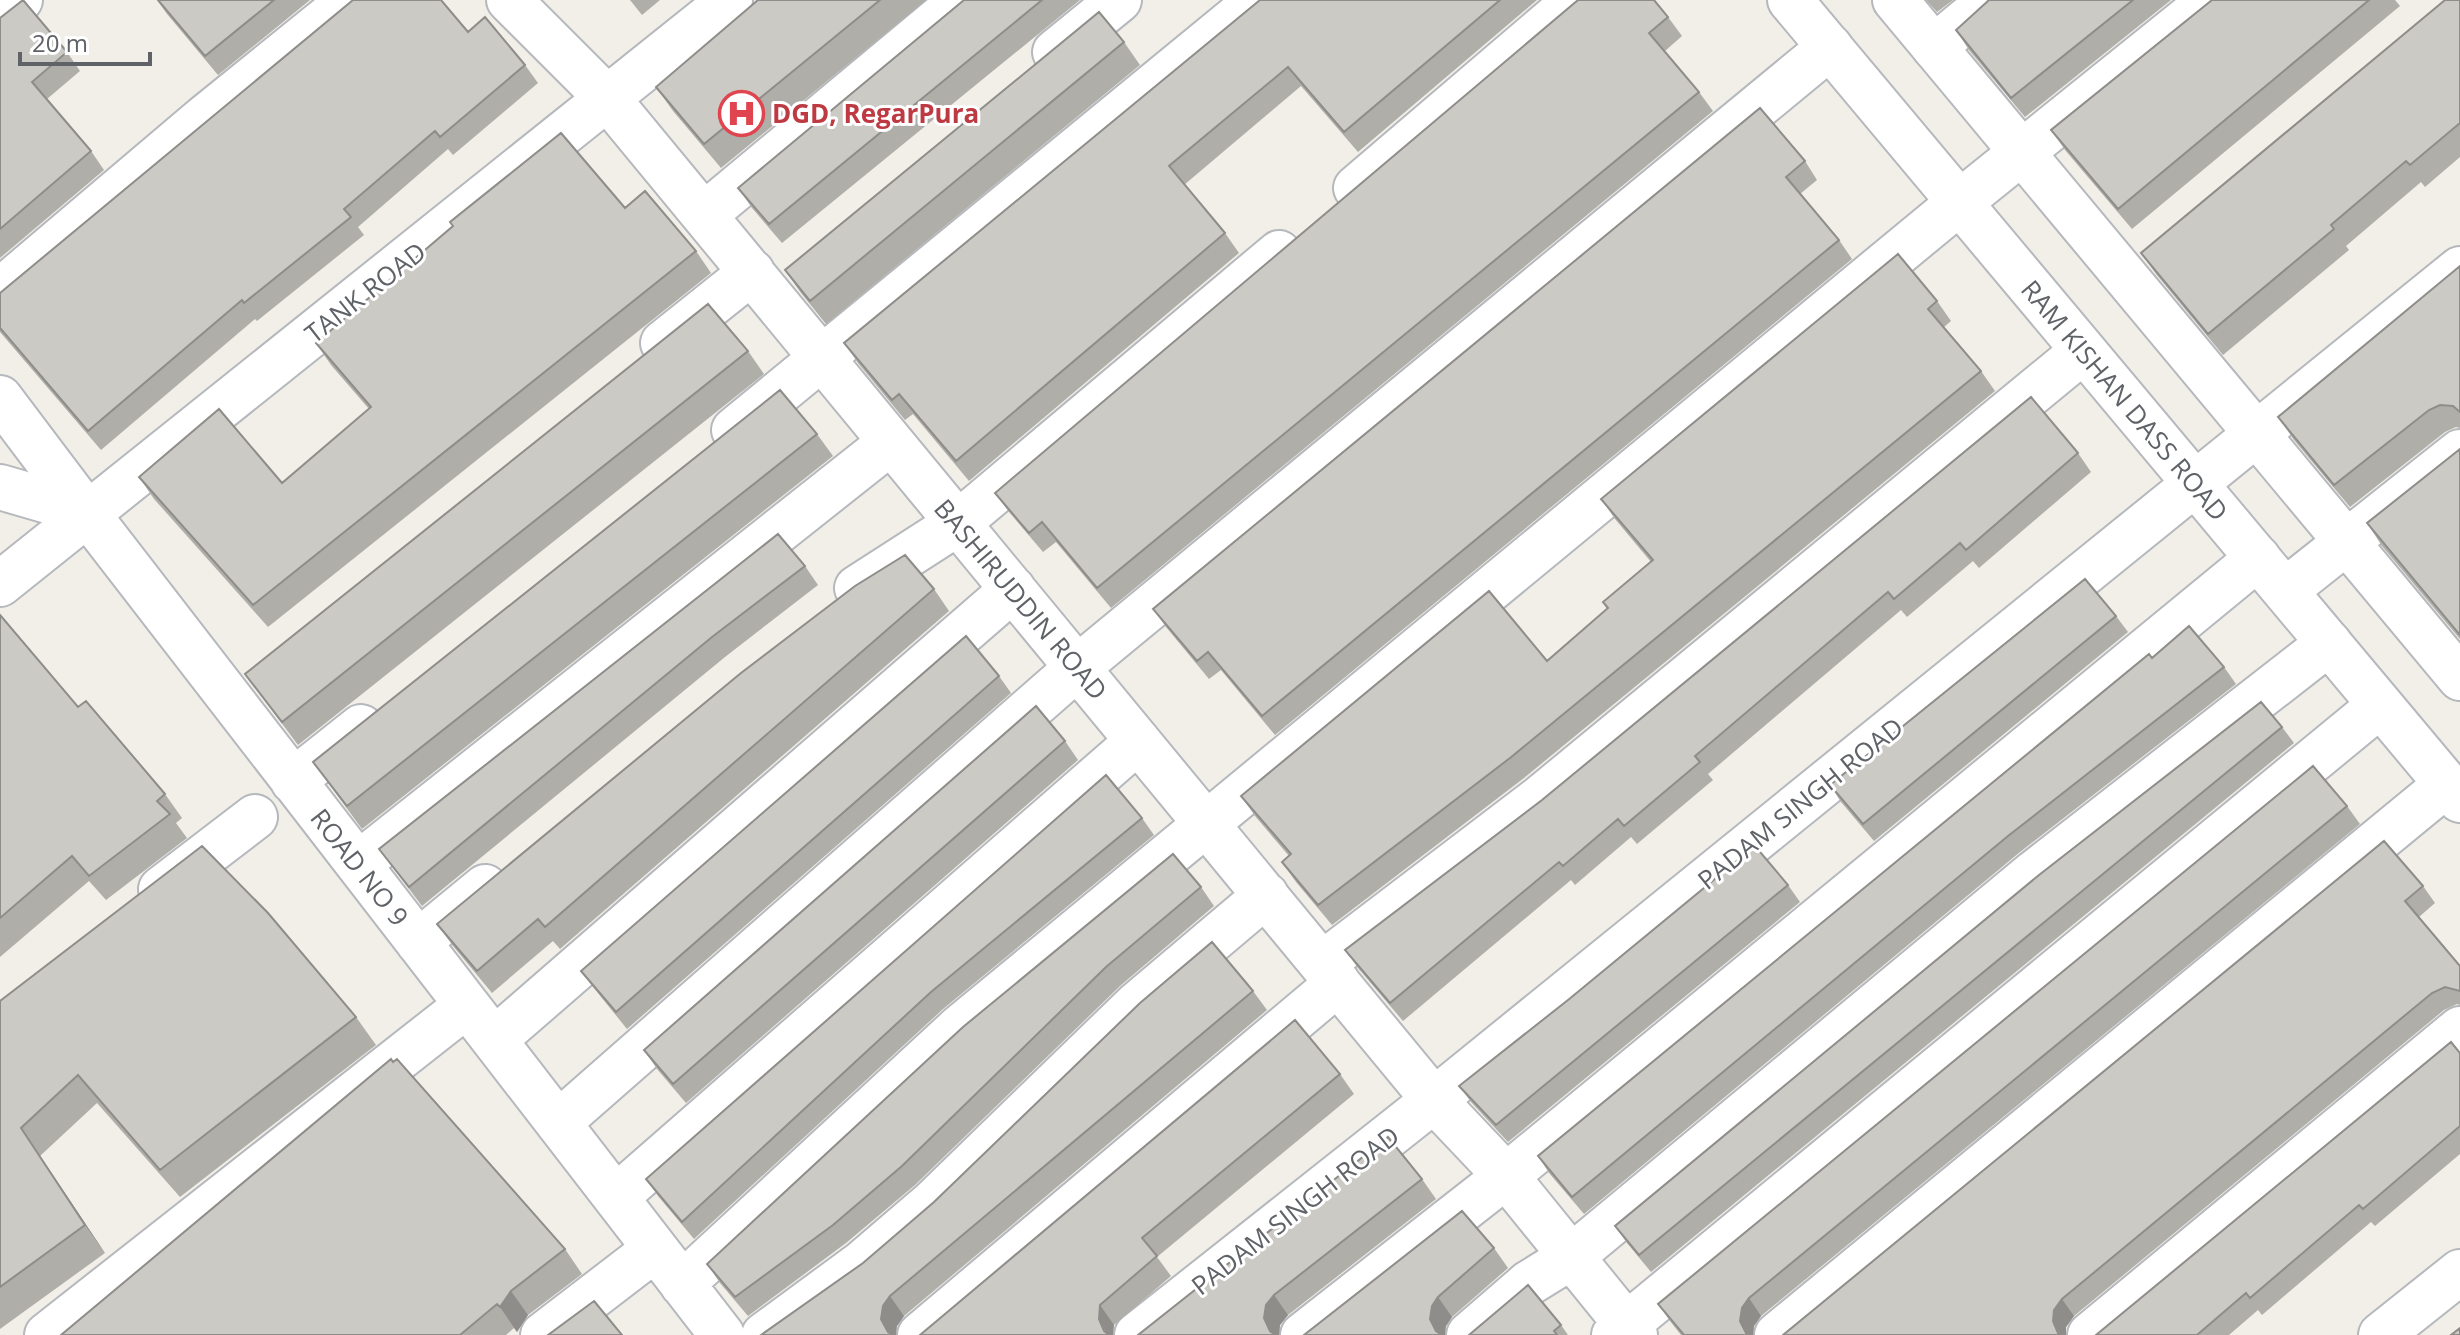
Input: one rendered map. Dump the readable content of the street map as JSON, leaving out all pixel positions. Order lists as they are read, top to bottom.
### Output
{
  "streets": {
    "street": [
      "TANK ROAD",
      "RAM KISHAN DASS ROAD",
      "BASHIRUDDIN ROAD",
      "PADAM SINGH ROAD",
      "ROAD NO 9"
    ]
  },
  "crossings": [
    ["TANK ROAD", "BASHIRUDDIN ROAD"],
    ["TANK ROAD", "ROAD NO 9"],
    ["RAM KISHAN DASS ROAD", "PADAM SINGH ROAD"],
    ["BASHIRUDDIN ROAD", "PADAM SINGH ROAD"]
  ],
  "places": {
    "hospital": ["DGD, RegarPura"]
  },
  "scale_bar": "20 m"
}
